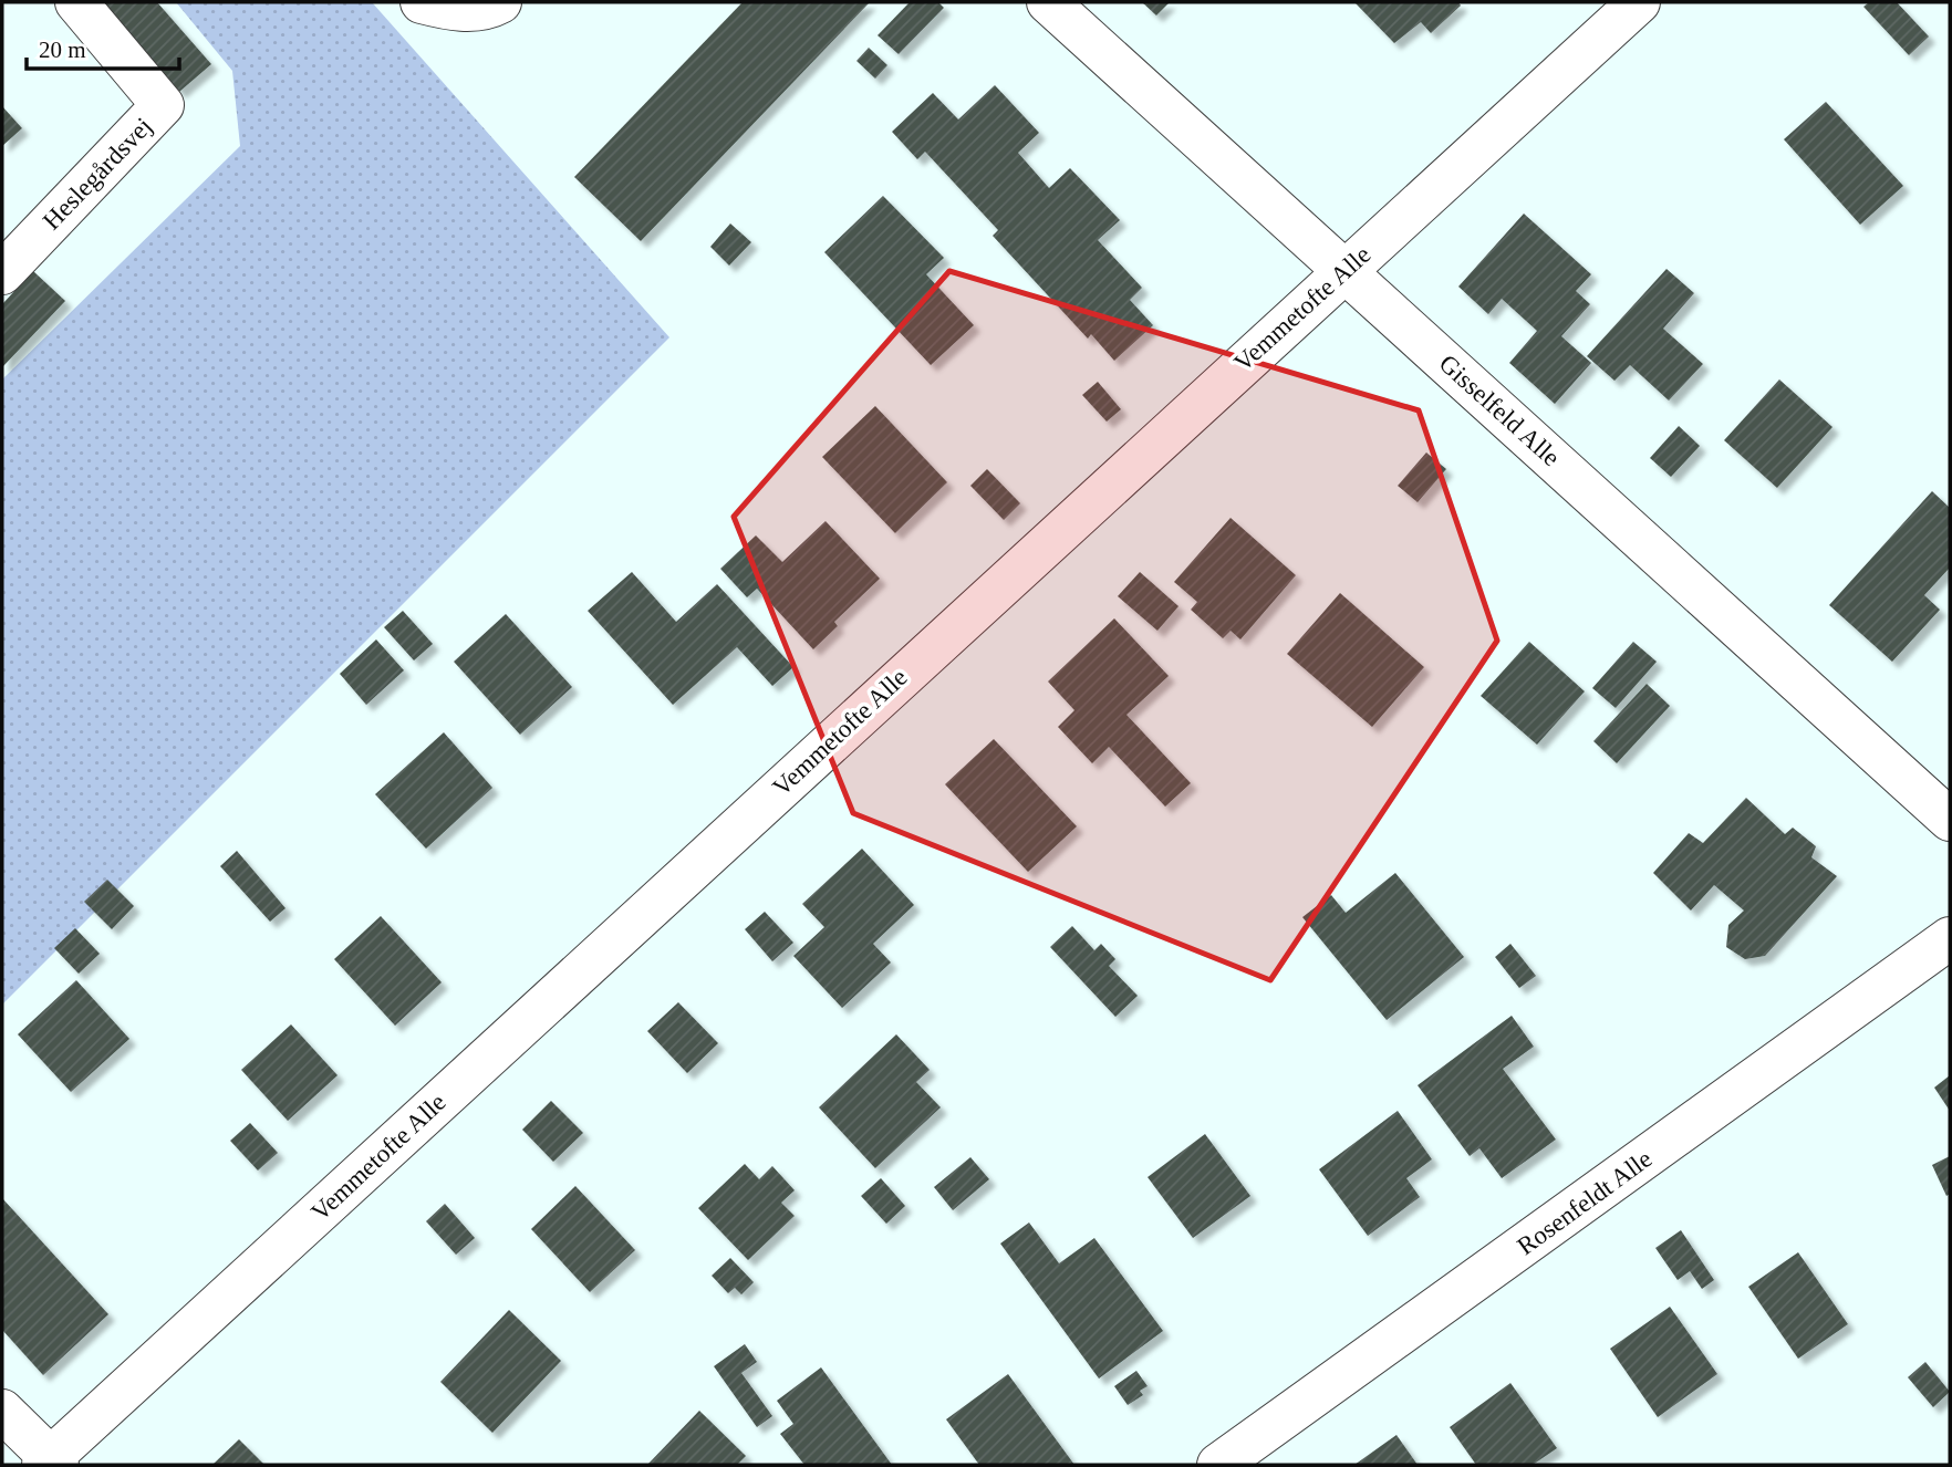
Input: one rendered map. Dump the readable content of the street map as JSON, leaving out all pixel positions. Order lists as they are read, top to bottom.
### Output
{
  "streets": {
    "street": [
      "Heslegårdsvej",
      "Vemmetofte Alle",
      "Gisselfeld Alle",
      "Rosenfeldt Alle"
    ]
  },
  "crossings": [
    ["Vemmetofte Alle", "Gisselfeld Alle"]
  ],
  "scale_bar": "20 m"
}
